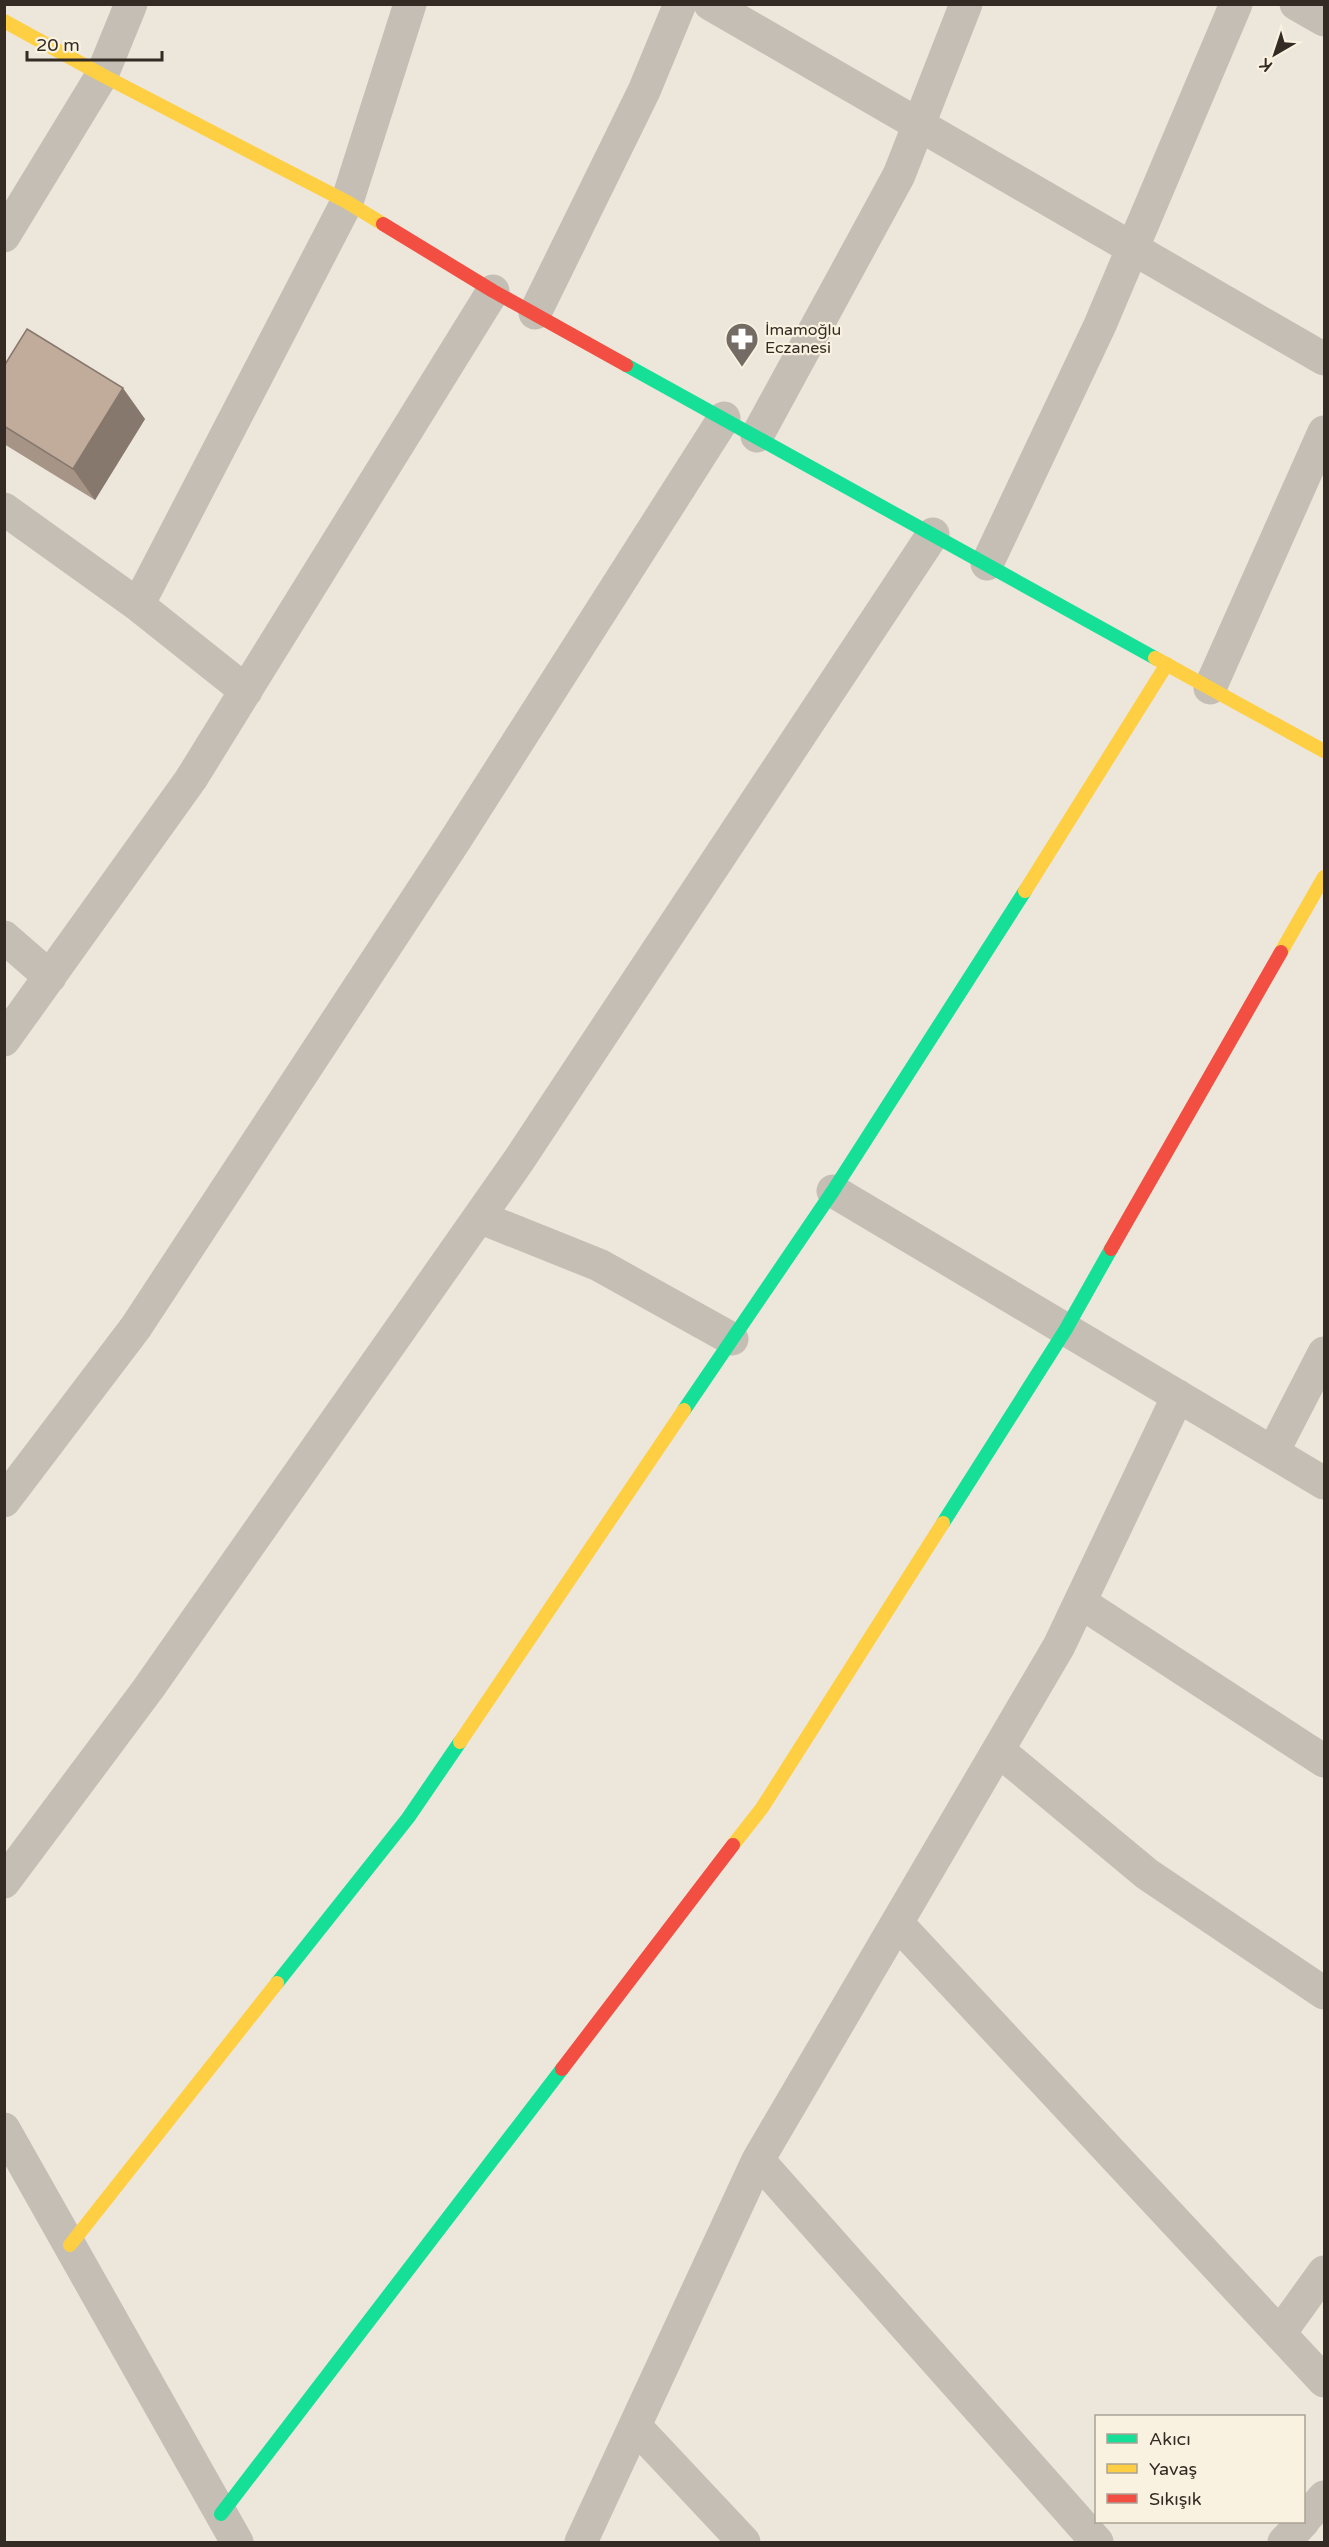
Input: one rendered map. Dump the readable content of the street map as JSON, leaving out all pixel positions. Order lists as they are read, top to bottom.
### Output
{
  "places": {
    "pharmacy": ["İmamoğlu Eczanesi"]
  },
  "legend": ["Akıcı", "Yavaş", "Sıkışık"],
  "scale_bar": "20 m",
  "north": "bottom left"
}
